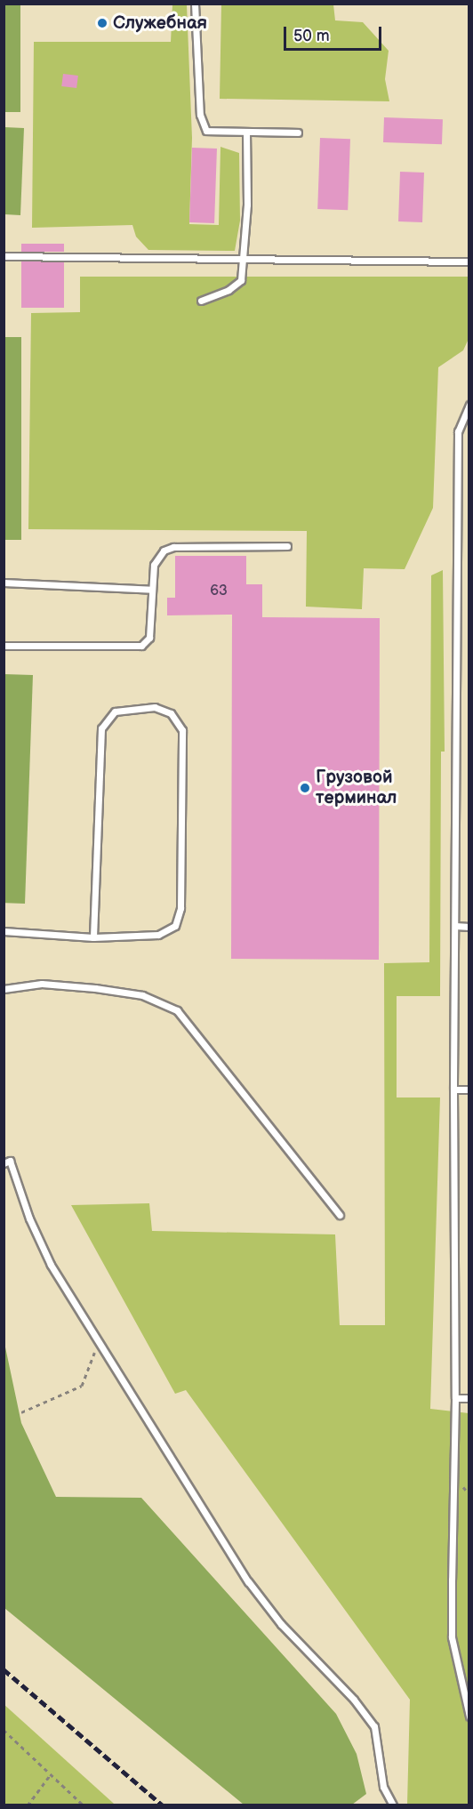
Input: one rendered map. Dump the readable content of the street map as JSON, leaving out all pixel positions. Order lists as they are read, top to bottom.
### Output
{
  "places": ["Служебная", "Грузовой терминал"],
  "house_numbers": ["63"],
  "scale_bar": "50 m"
}
